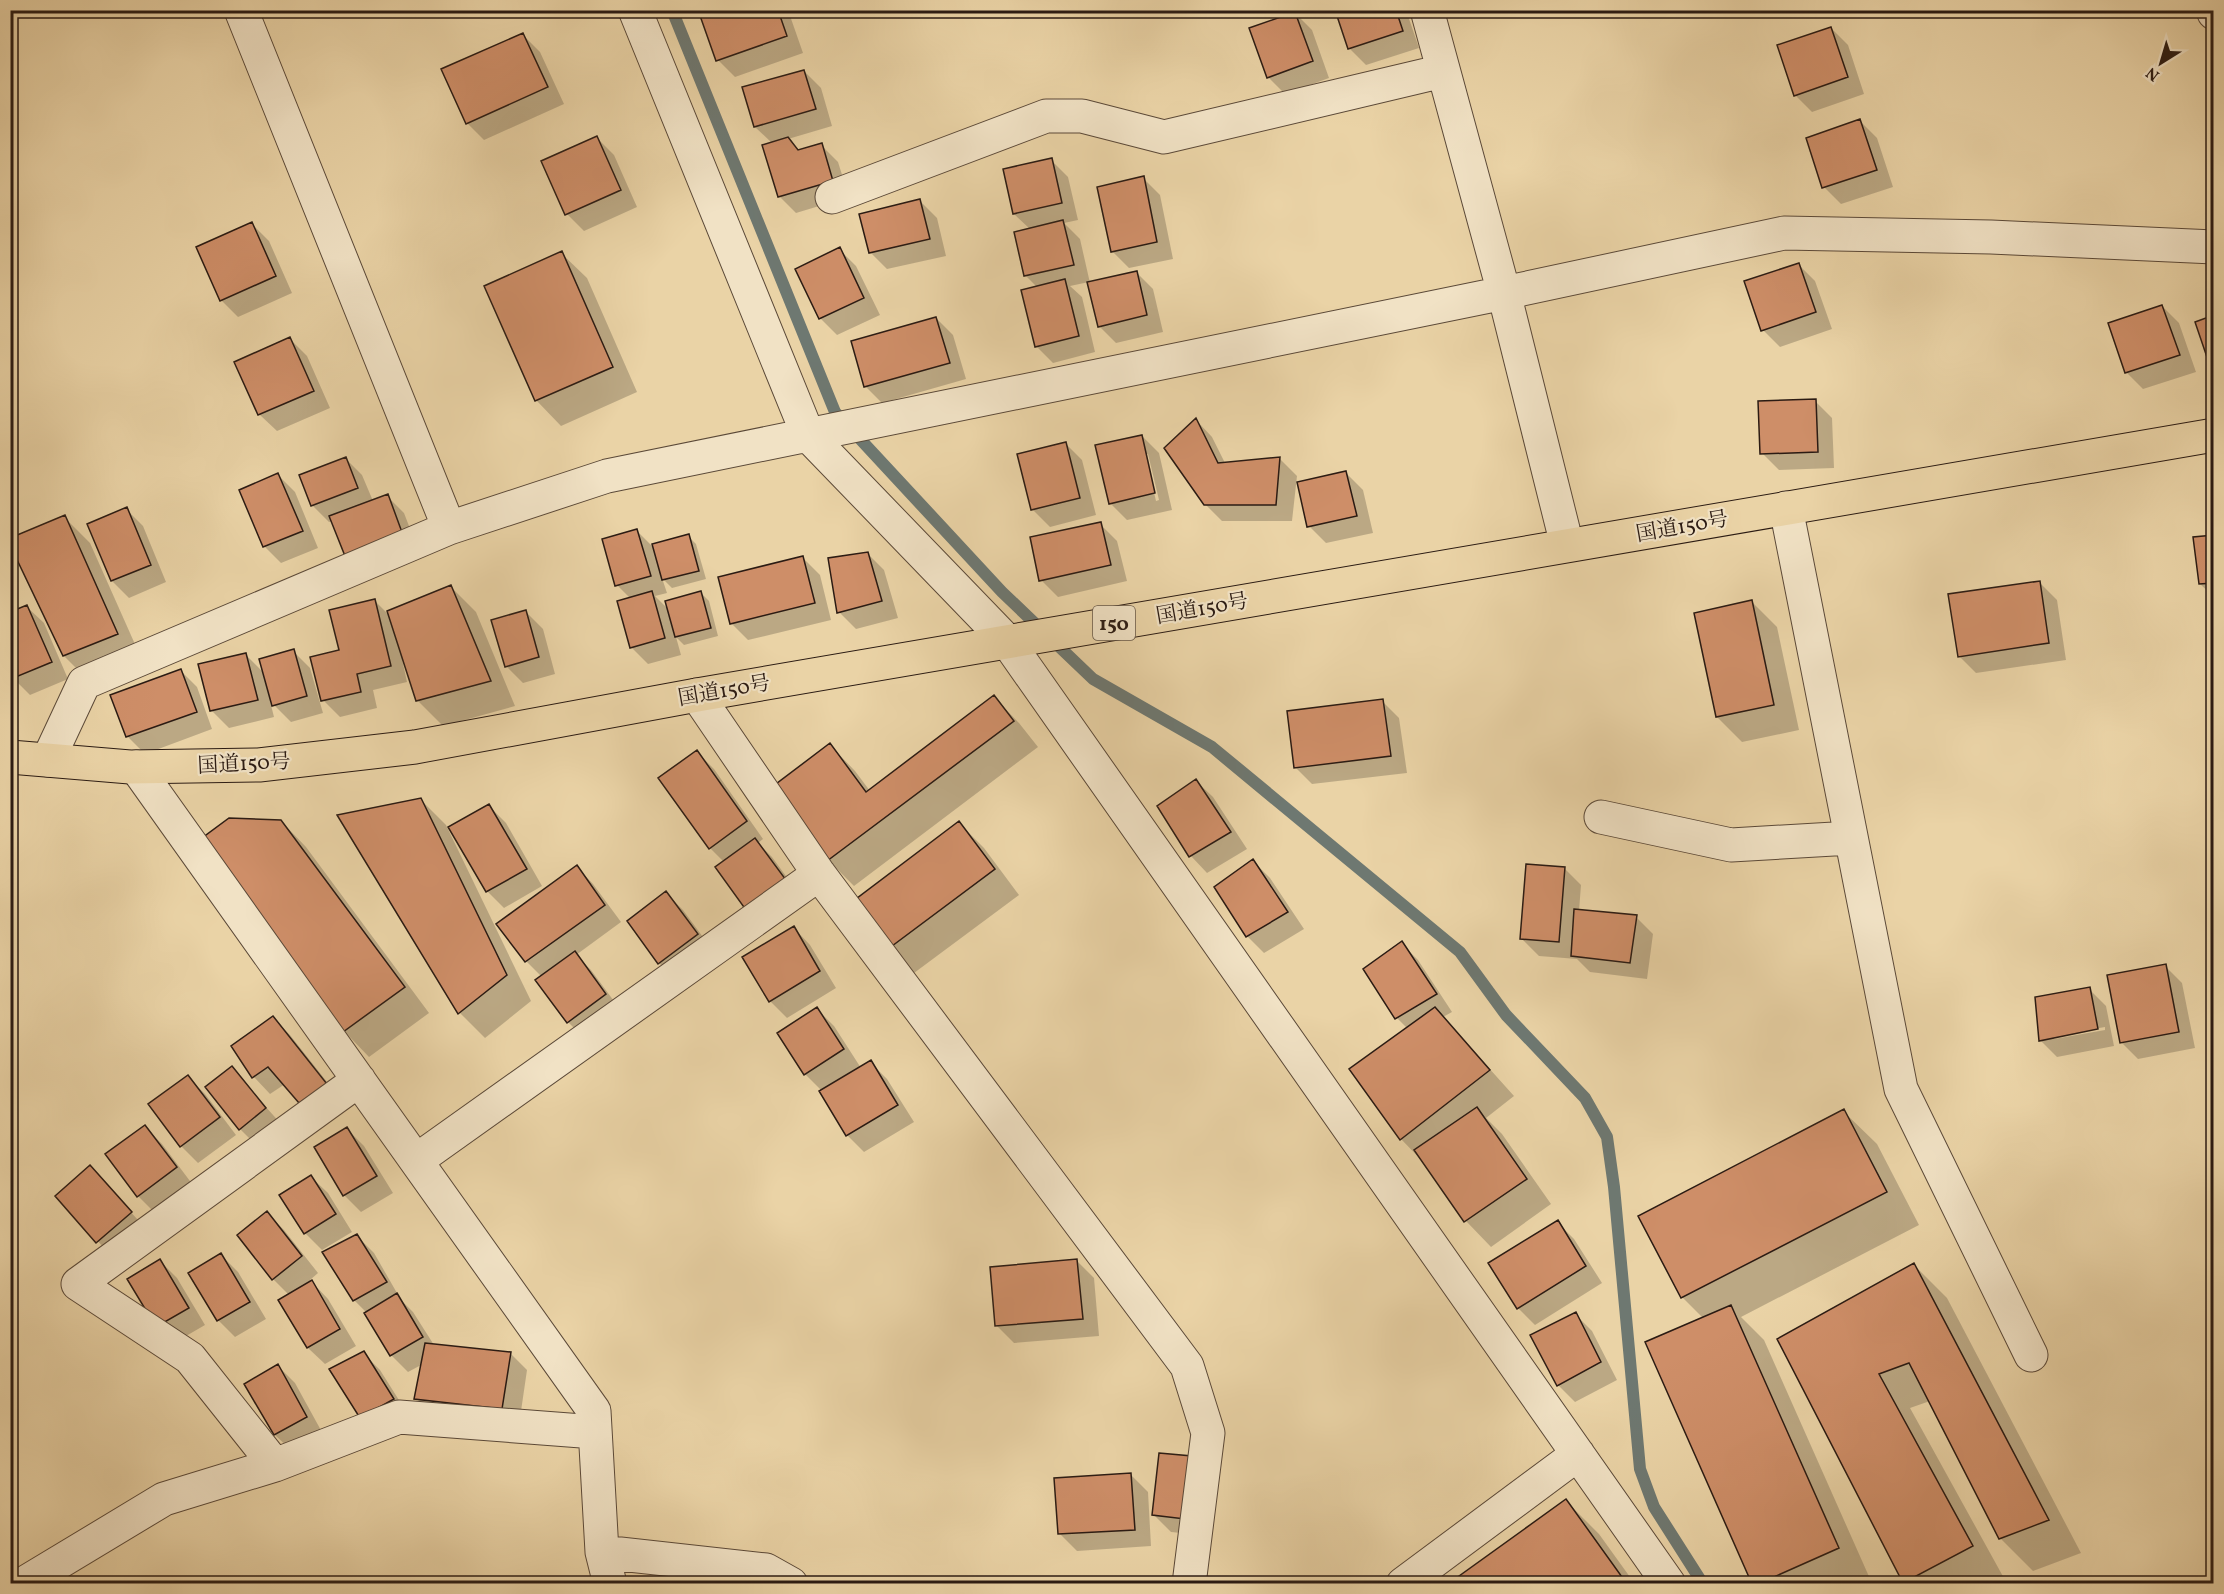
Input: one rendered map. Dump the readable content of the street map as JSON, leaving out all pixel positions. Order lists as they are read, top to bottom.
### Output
{
  "streets": {
    "highway": ["国道150号", "150"]
  },
  "north": "bottom left"
}
